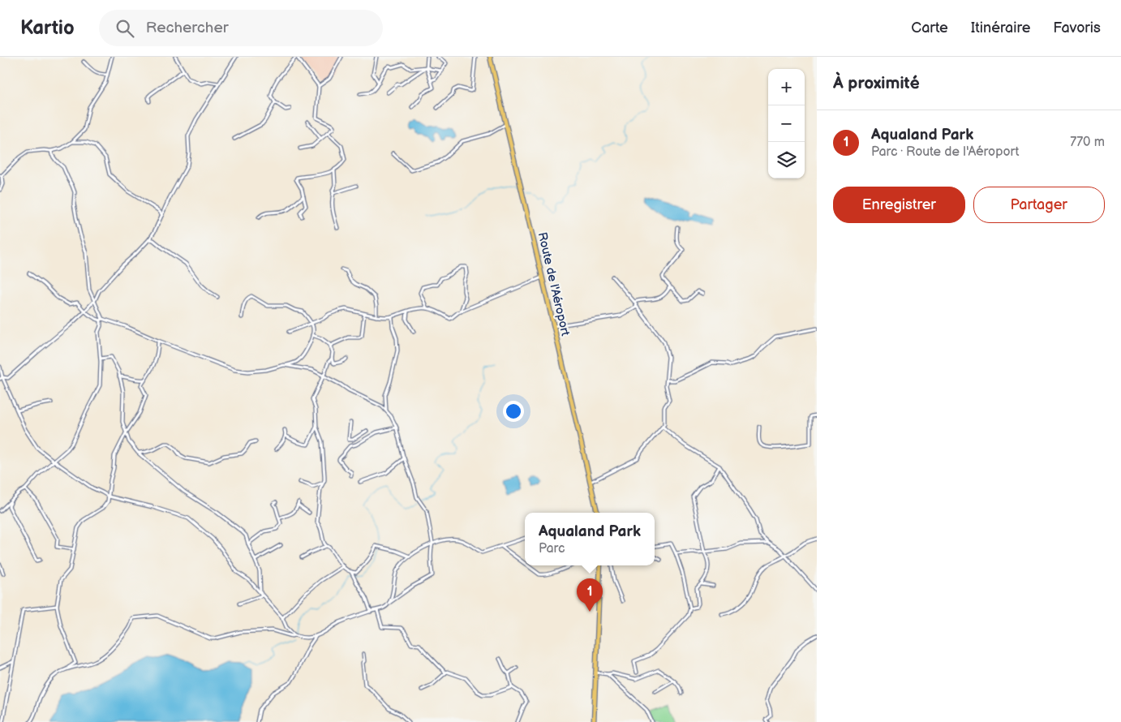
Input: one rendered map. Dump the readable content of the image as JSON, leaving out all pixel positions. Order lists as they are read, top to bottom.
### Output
{
  "streets": {
    "main road": ["Route de l'Aéroport"]
  },
  "page": {
    "header": "Kartio",
    "search": "Rechercher",
    "nav": ["Carte", "Itinéraire", "Favoris"],
    "heading": "À proximité",
    "map_buttons": ["+", "−"],
    "list": [
      {
        "mark": "1",
        "name": "Aqualand Park",
        "note": "Parc · Route de l'Aéroport",
        "value": "770 m"
      }
    ],
    "buttons": ["Enregistrer", "Partager"],
    "popup": ["Aqualand Park", "Parc"],
    "pins": "1"
  }
}
